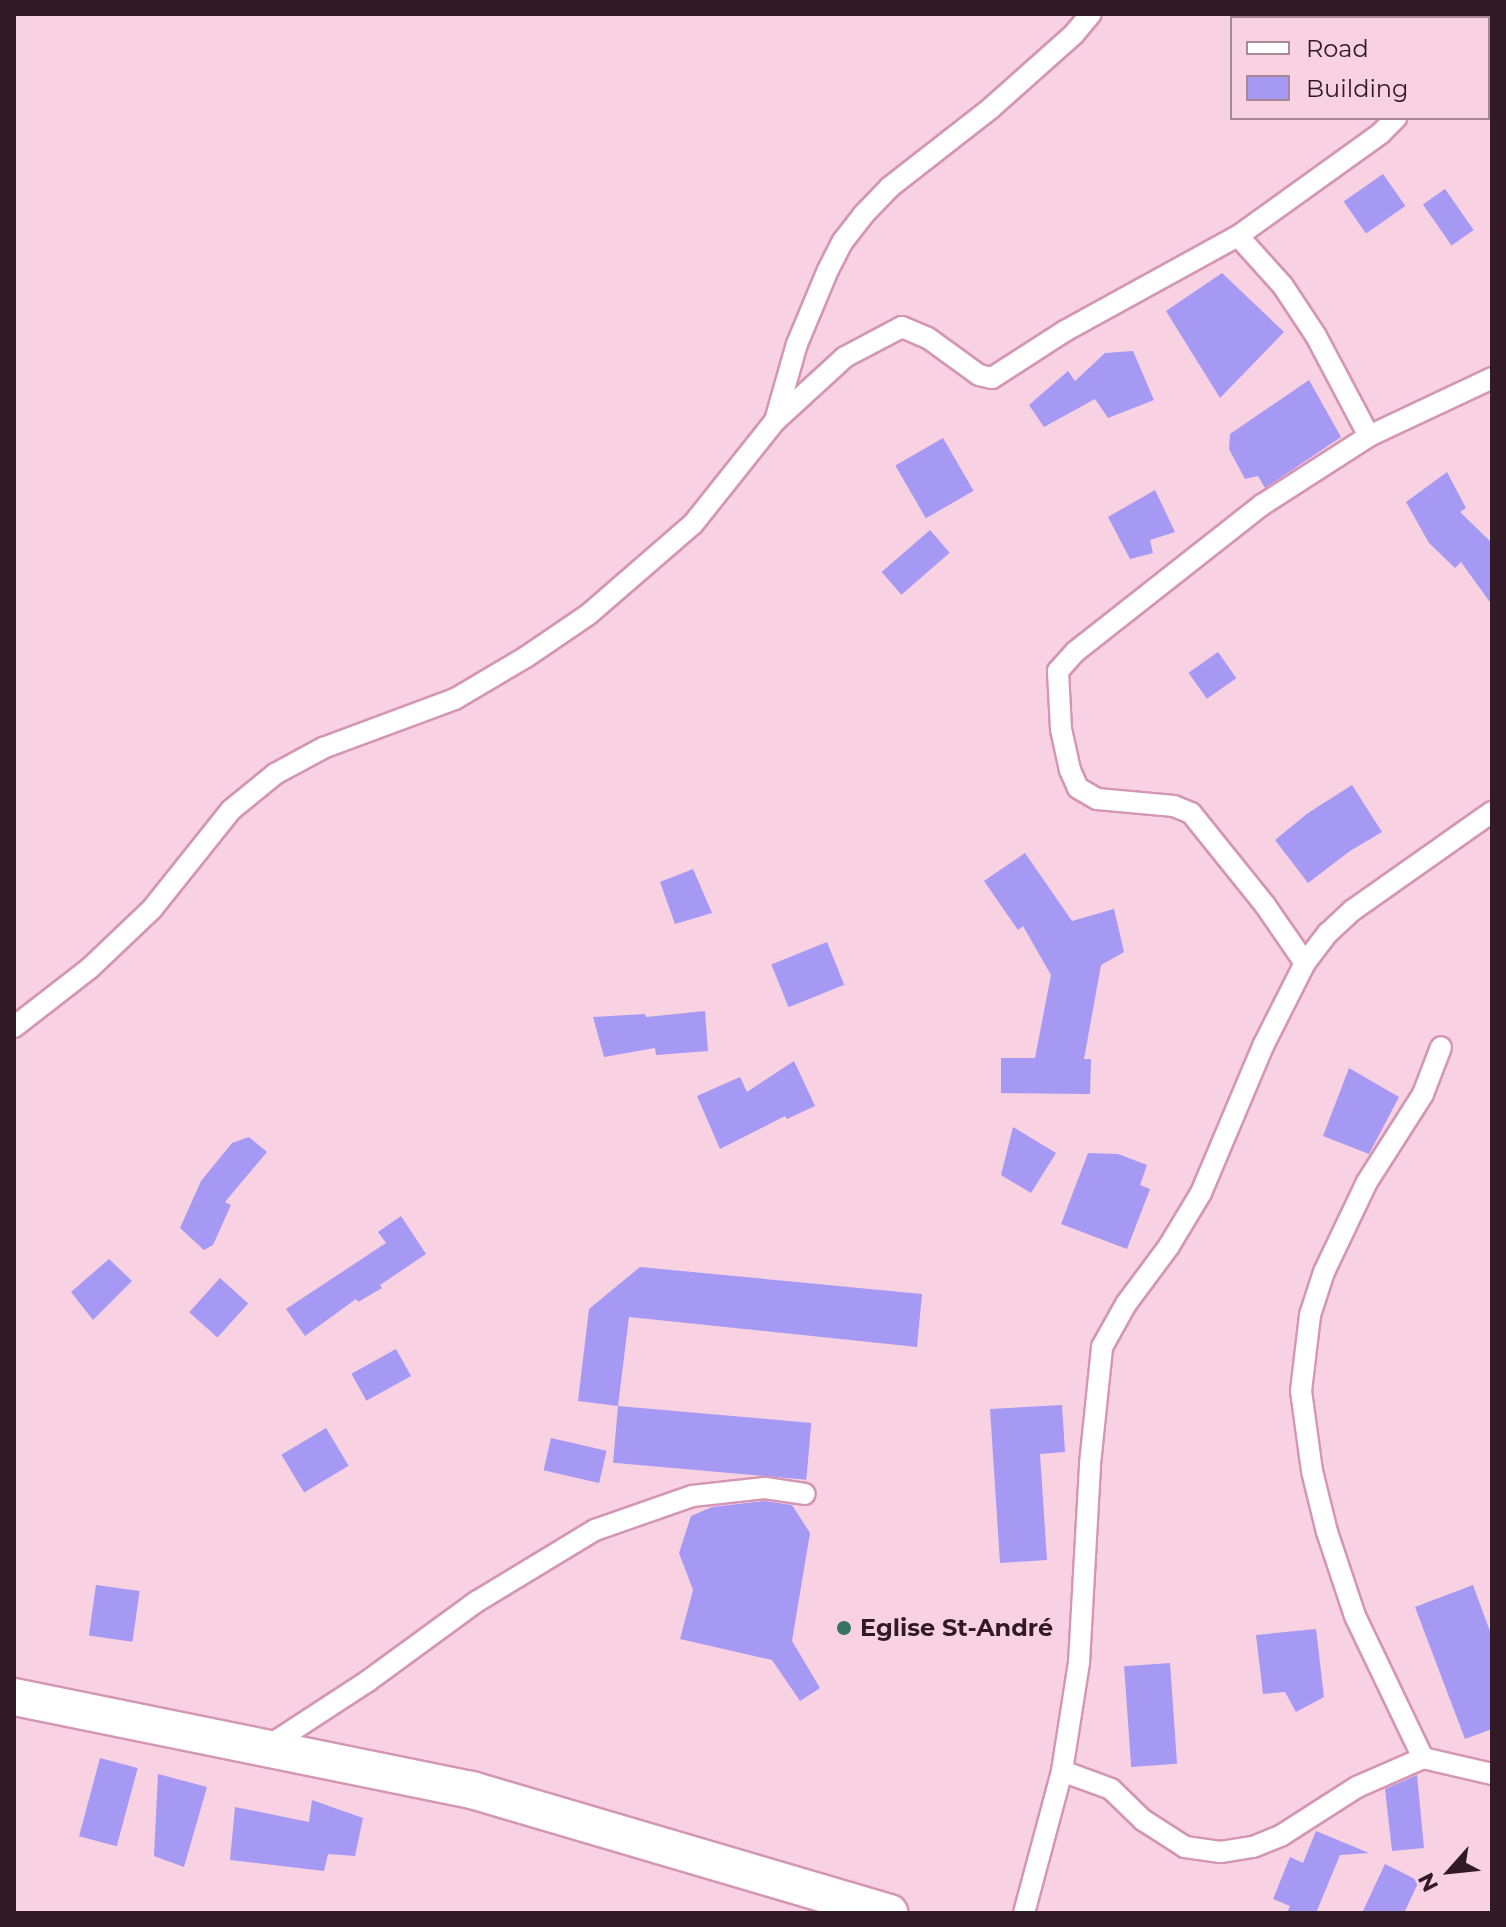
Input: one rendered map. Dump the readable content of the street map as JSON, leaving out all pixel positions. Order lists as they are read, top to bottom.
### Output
{
  "places": ["Eglise St-André"],
  "legend": ["Road", "Building"],
  "north": "bottom left"
}
